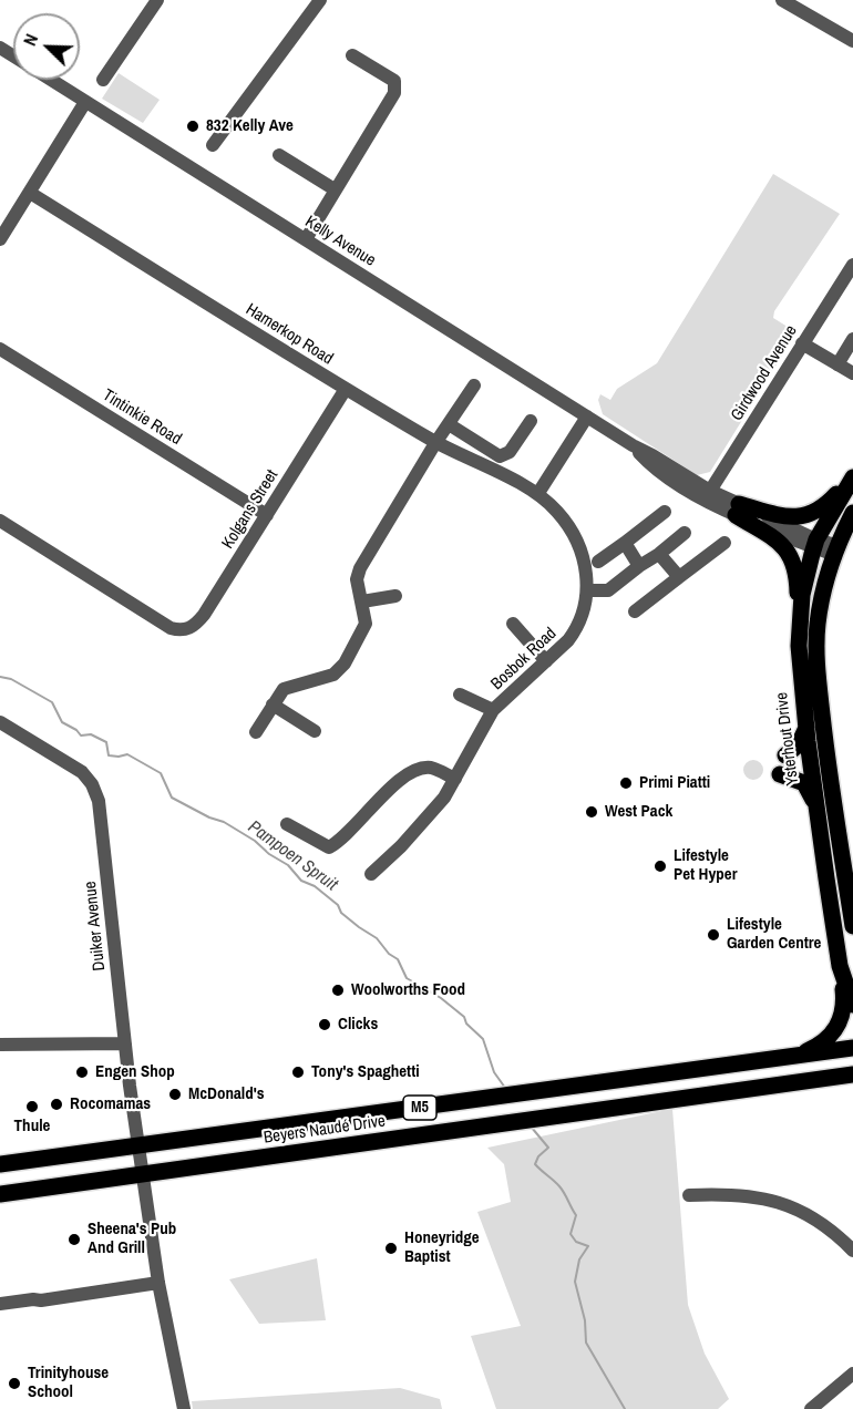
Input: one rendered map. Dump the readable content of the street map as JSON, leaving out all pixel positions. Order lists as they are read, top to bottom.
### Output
{
  "streets": {
    "main road": ["Ysterhout Drive", "M5", "Beyers Naudé Drive"],
    "street": [
      "Kelly Avenue",
      "Hamerkop Road",
      "Girdwood Avenue",
      "Tintinkie Road",
      "Kolgans Street",
      "Bosbok Road",
      "Duiker Avenue"
    ]
  },
  "crossings": [
    ["Kelly Avenue", "Girdwood Avenue"],
    ["Kelly Avenue", "Ysterhout Drive"],
    ["Hamerkop Road", "Kolgans Street"],
    ["Hamerkop Road", "Bosbok Road"],
    ["Tintinkie Road", "Kolgans Street"],
    ["Duiker Avenue", "Beyers Naudé Drive"]
  ],
  "water": ["Pampoen Spruit"],
  "places": [
    "832 Kelly Ave",
    "Primi Piatti",
    "West Pack",
    "Lifestyle Pet Hyper",
    "Lifestyle Garden Centre",
    "Woolworths Food",
    "Clicks",
    "Engen Shop",
    "Tony's Spaghetti",
    "McDonald's",
    "Rocomamas",
    "Thule",
    "Sheena's Pub And Grill",
    "Honeyridge Baptist",
    "Trinityhouse School"
  ],
  "north": "top left"
}
